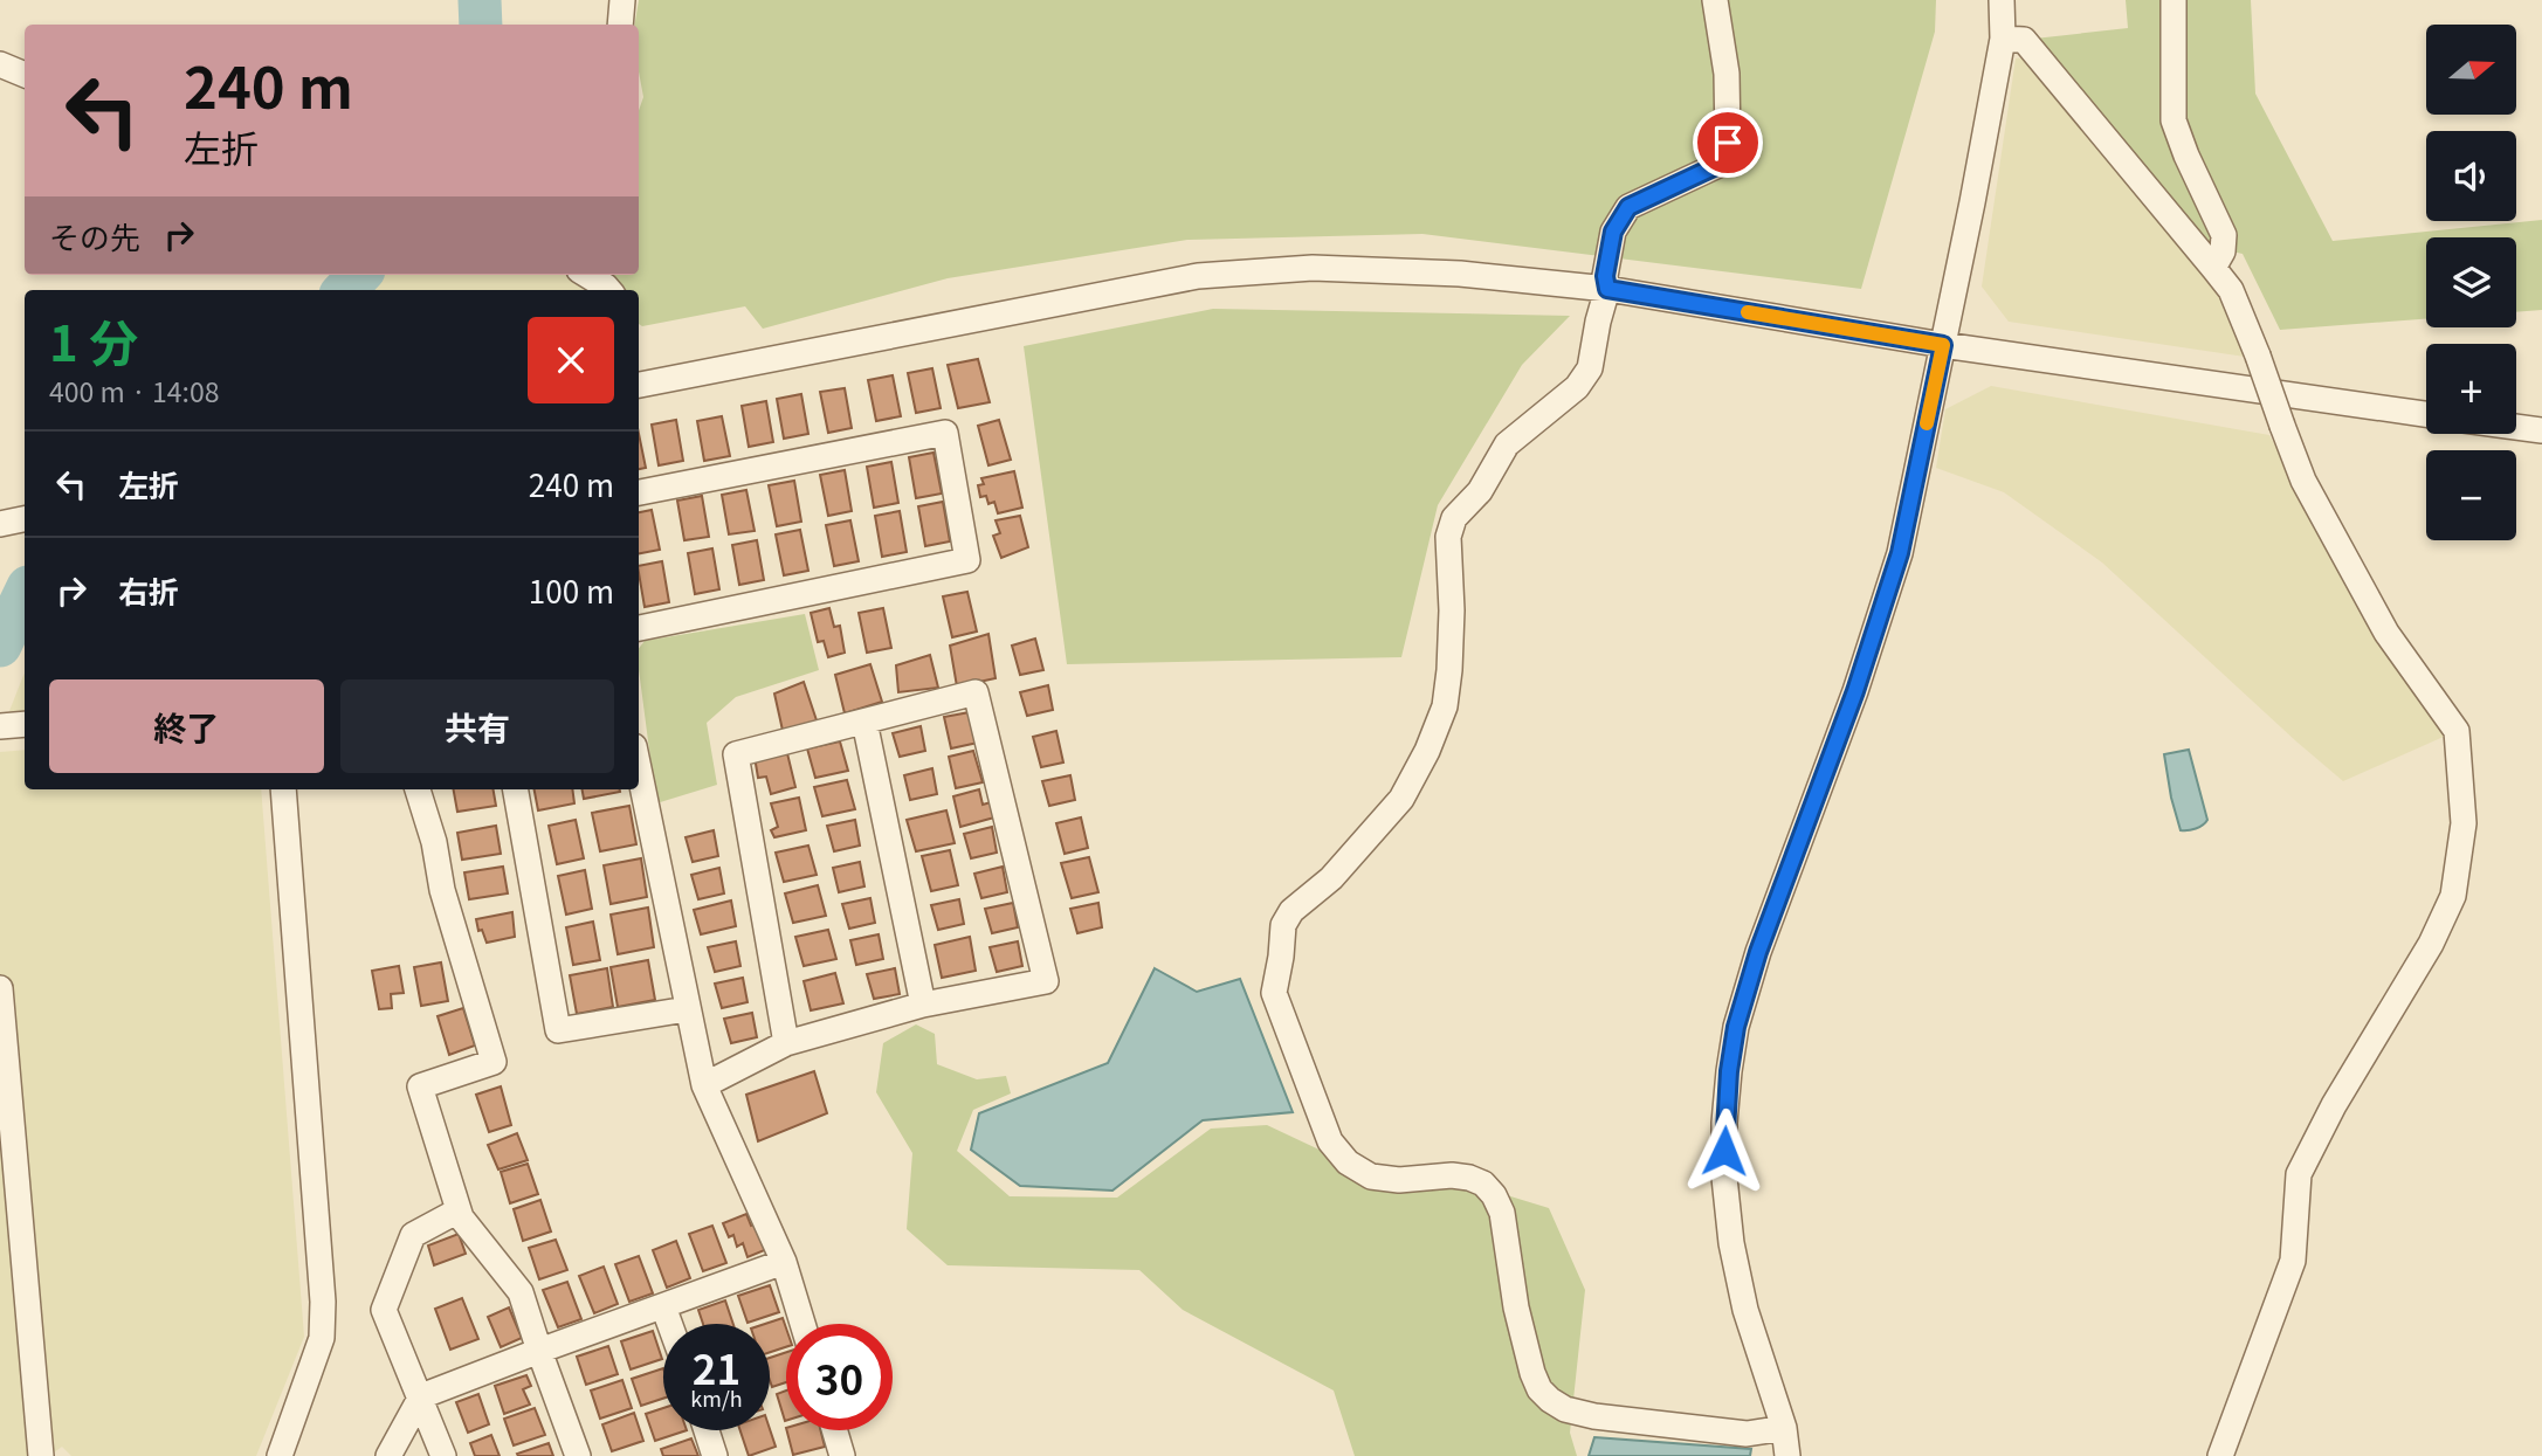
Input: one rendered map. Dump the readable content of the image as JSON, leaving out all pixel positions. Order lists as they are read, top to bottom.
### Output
{
  "north": "right",
  "page": {
    "map_buttons": ["+", "−"],
    "turn": ["240 m", "左折"],
    "then": "その先",
    "heading": ["1 分", "400 m · 14:08"],
    "list": [
      {
        "name": "左折",
        "value": "240 m"
      },
      {
        "name": "右折",
        "value": "100 m"
      }
    ],
    "buttons": ["終了", "共有"],
    "speed": "21 km/h",
    "limit": "30"
  }
}
